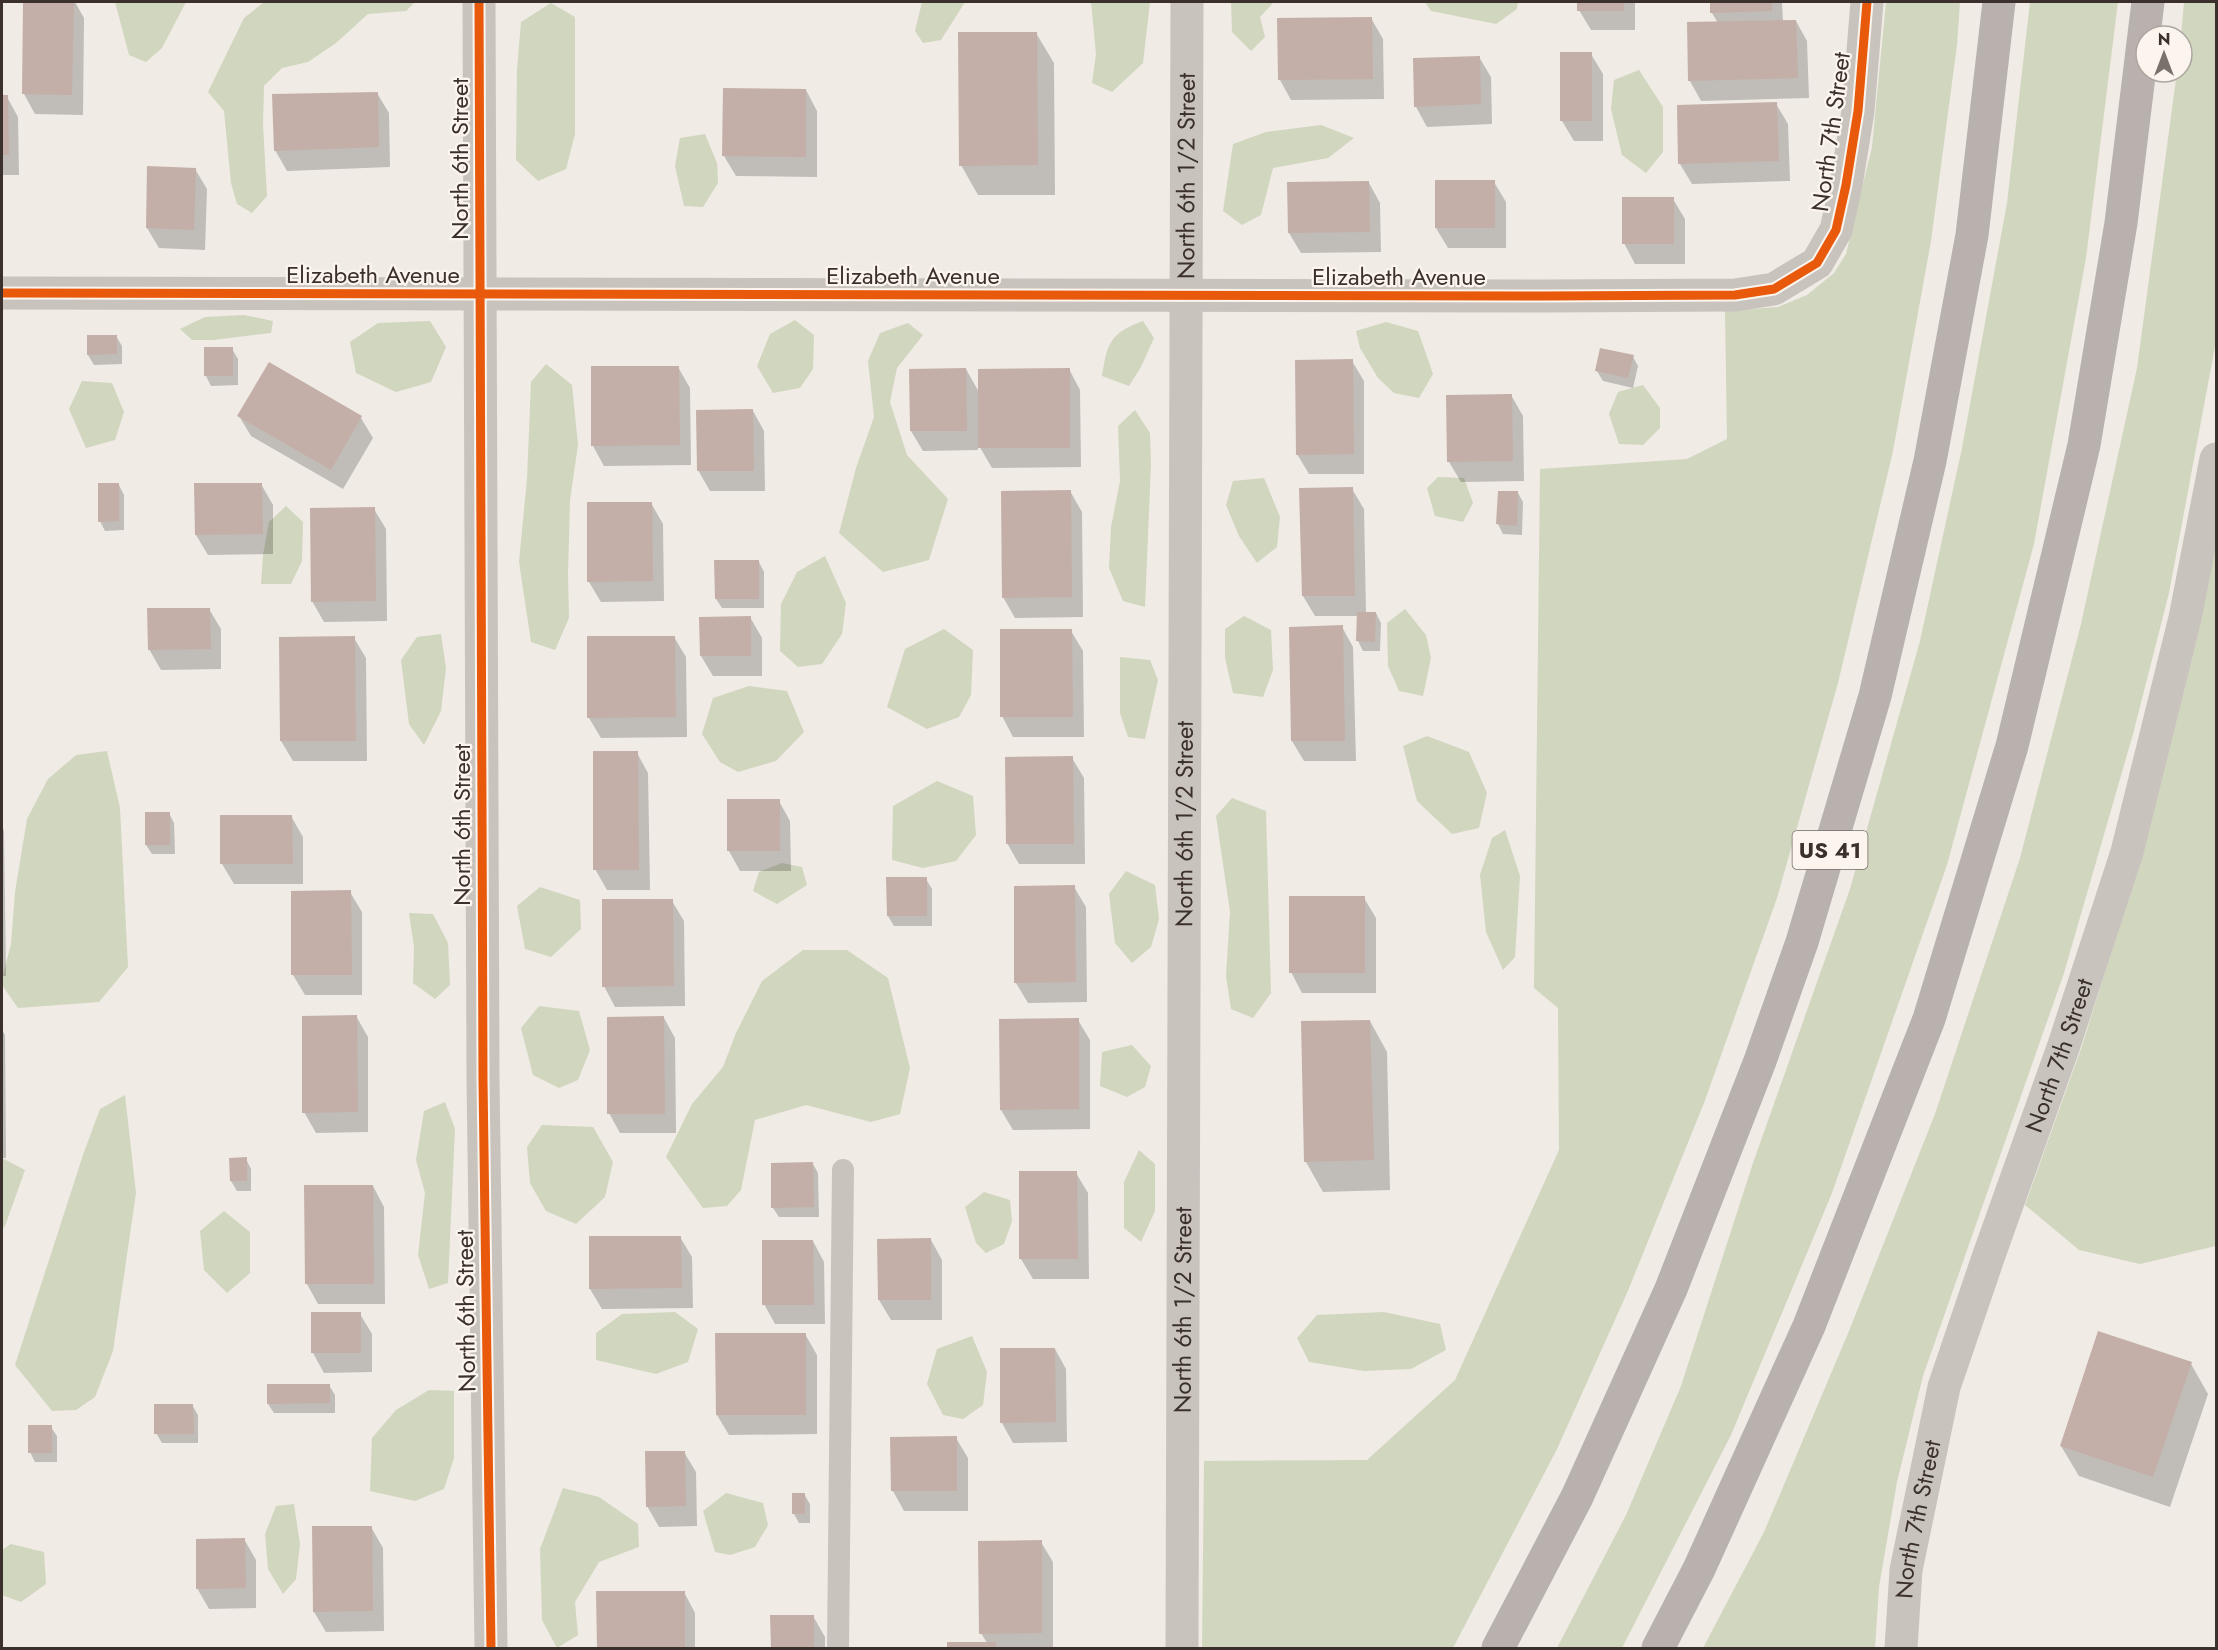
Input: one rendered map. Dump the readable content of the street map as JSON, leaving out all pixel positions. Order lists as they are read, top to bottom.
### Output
{
  "streets": {
    "main road": ["US 41"],
    "street": [
      "North 7th Street",
      "North 6th Street",
      "North 6th 1/2 Street",
      "Elizabeth Avenue"
    ]
  },
  "crossings": [
    ["North 7th Street", "Elizabeth Avenue"],
    ["North 6th Street", "Elizabeth Avenue"],
    ["North 6th 1/2 Street", "Elizabeth Avenue"]
  ],
  "north": "top"
}
